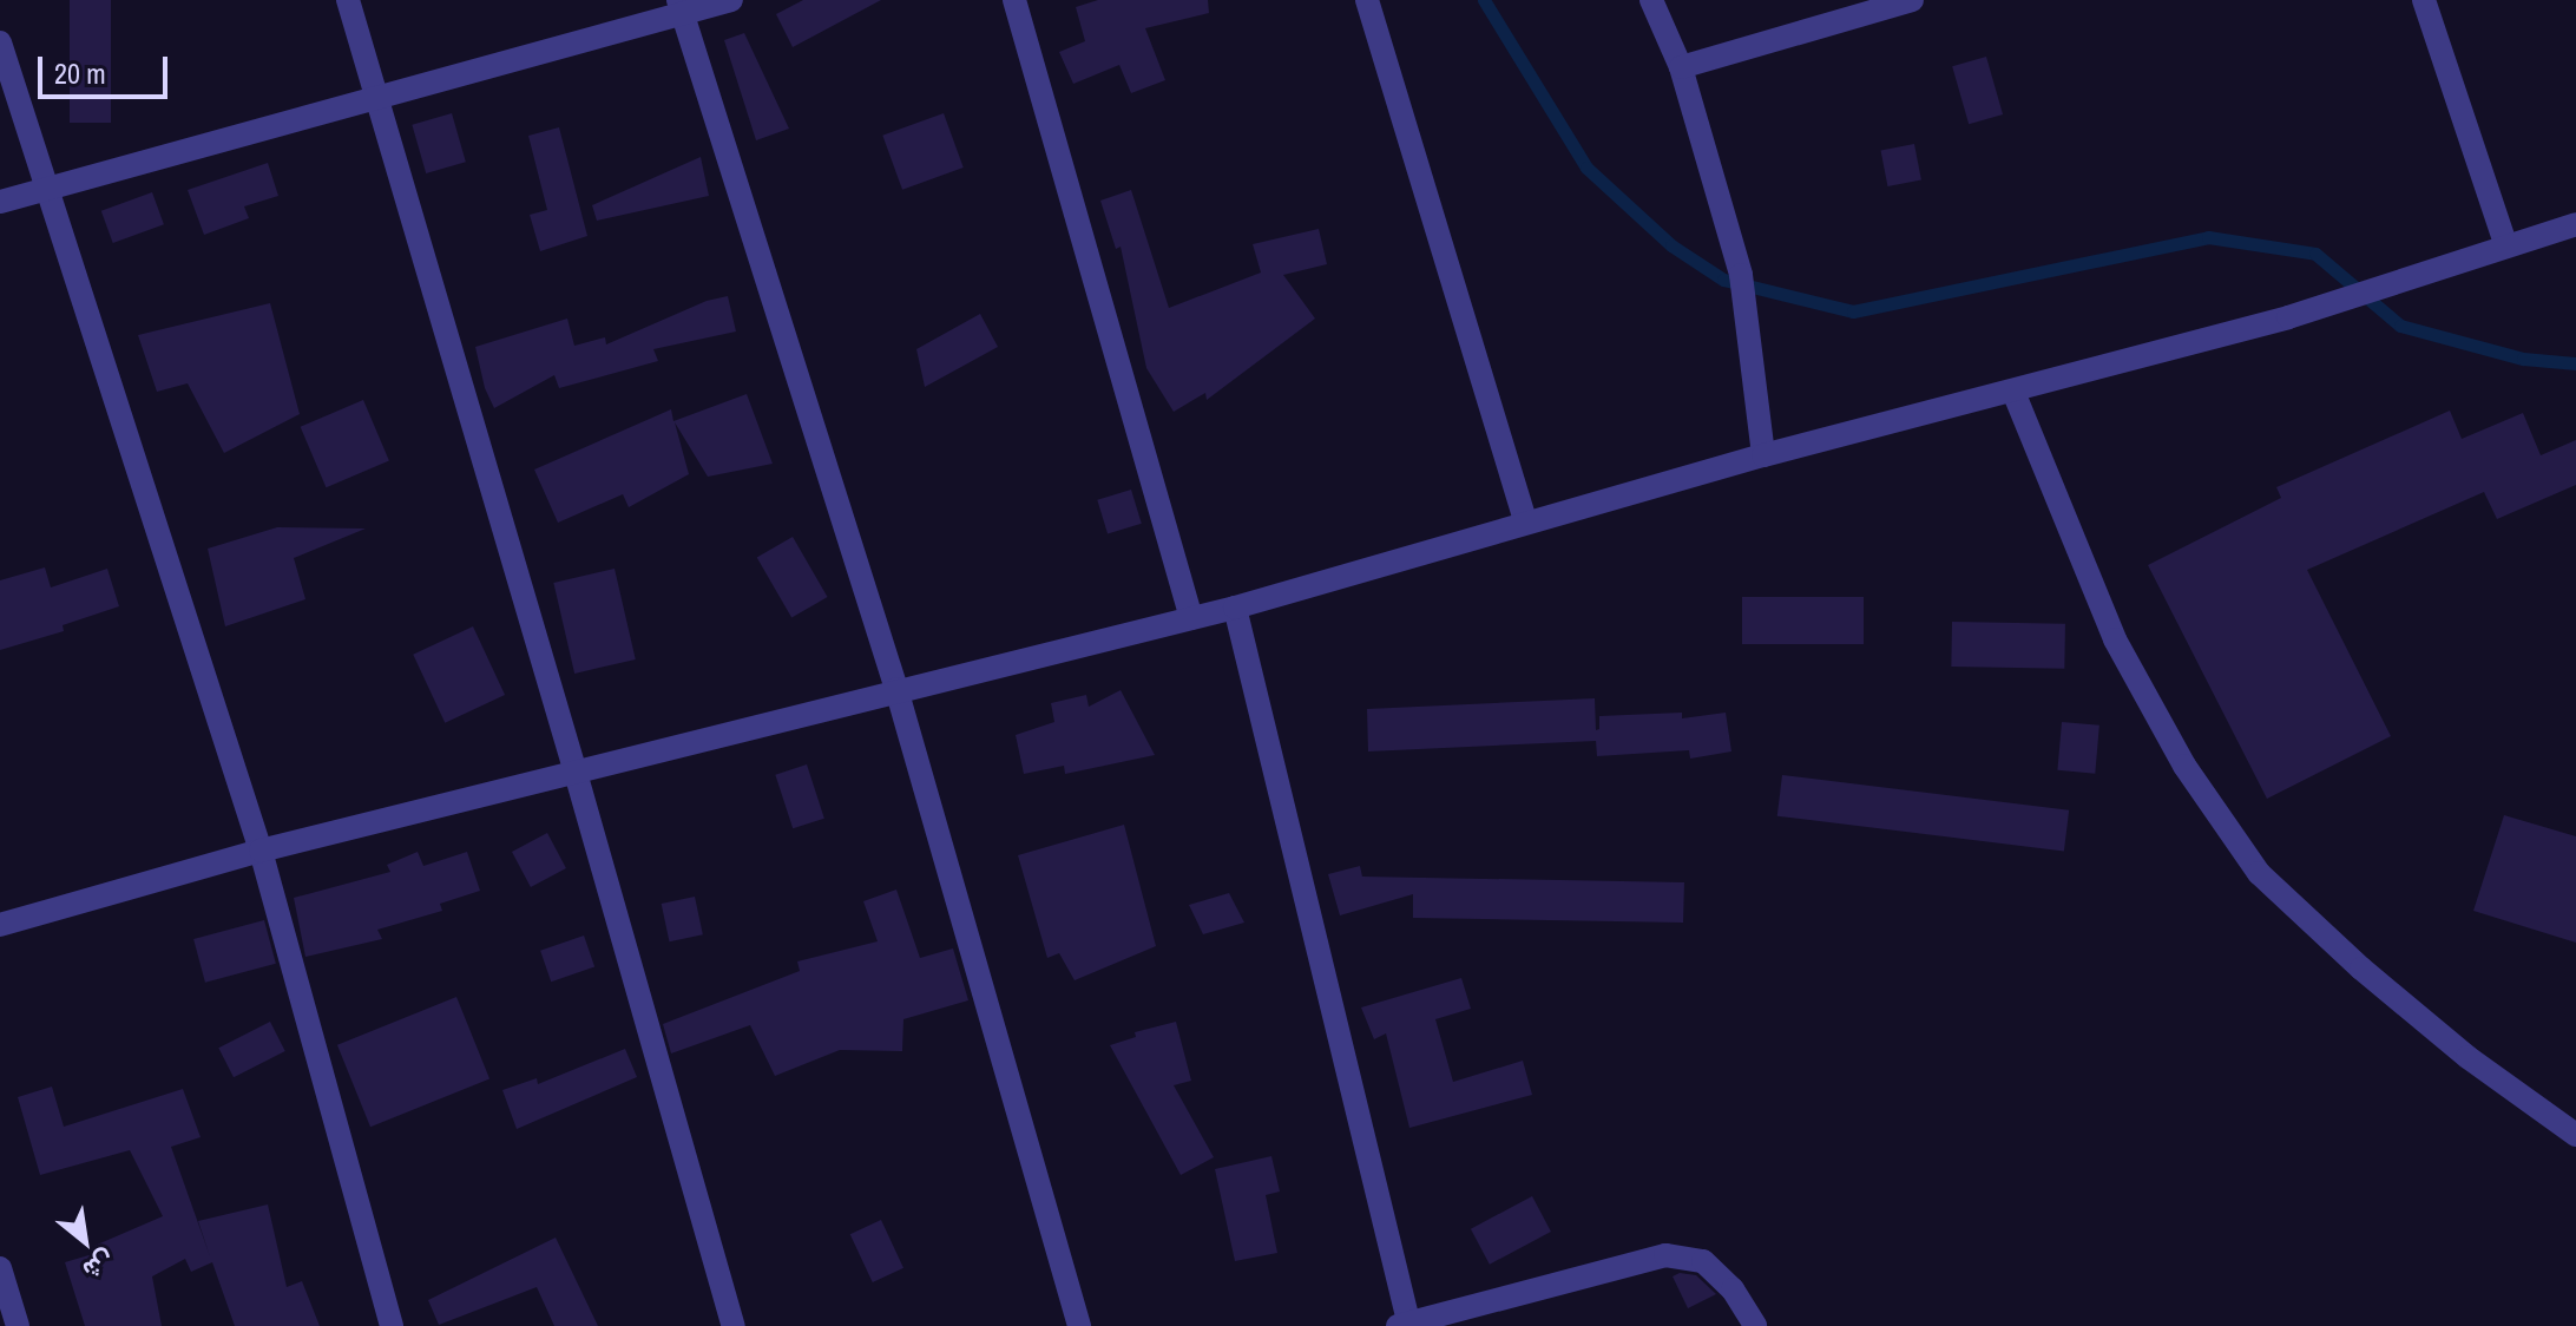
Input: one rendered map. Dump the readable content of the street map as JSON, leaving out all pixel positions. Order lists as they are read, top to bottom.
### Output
{
  "scale_bar": "20 m",
  "north": "bottom right"
}
